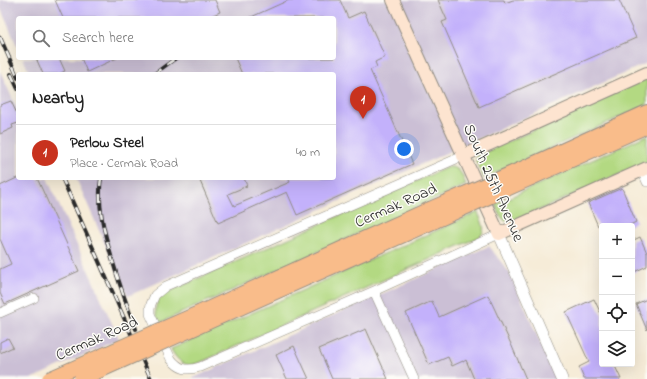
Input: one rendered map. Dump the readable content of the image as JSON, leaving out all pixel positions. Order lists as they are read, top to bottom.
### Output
{
  "streets": {
    "main road": ["South 25th Avenue", "Cermak Road"]
  },
  "crossings": [
    ["South 25th Avenue", "Cermak Road"]
  ],
  "page": {
    "search": "Search here",
    "heading": "Nearby",
    "pins": "1",
    "list": [
      {
        "mark": "1",
        "name": "Perlow Steel",
        "note": "Place · Cermak Road",
        "value": "40 m"
      }
    ],
    "map_buttons": ["+", "−"]
  }
}
